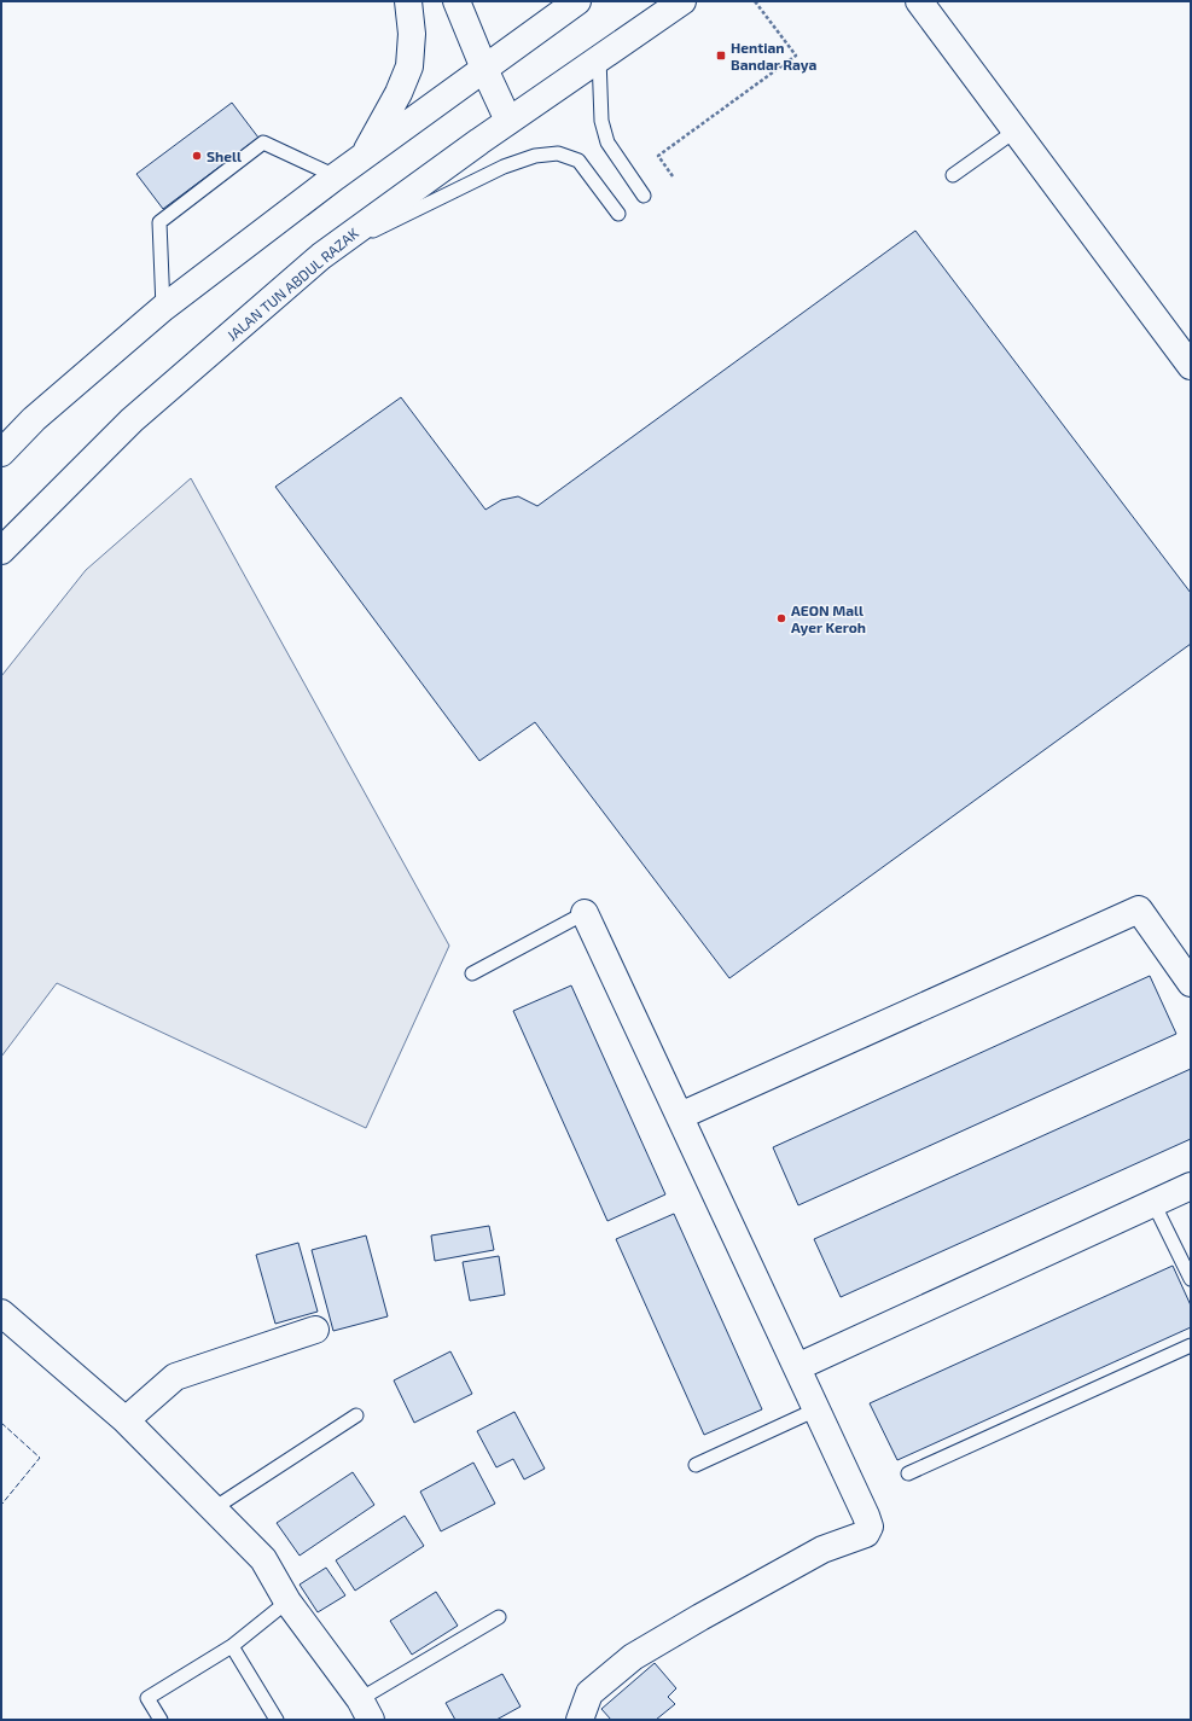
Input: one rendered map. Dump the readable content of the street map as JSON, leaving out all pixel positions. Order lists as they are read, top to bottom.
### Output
{
  "streets": {
    "main road": ["JALAN TUN ABDUL RAZAK"]
  },
  "places": {
    "transit": ["Hentian Bandar Raya"],
    "other": ["Shell", "AEON Mall Ayer Keroh"]
  }
}
